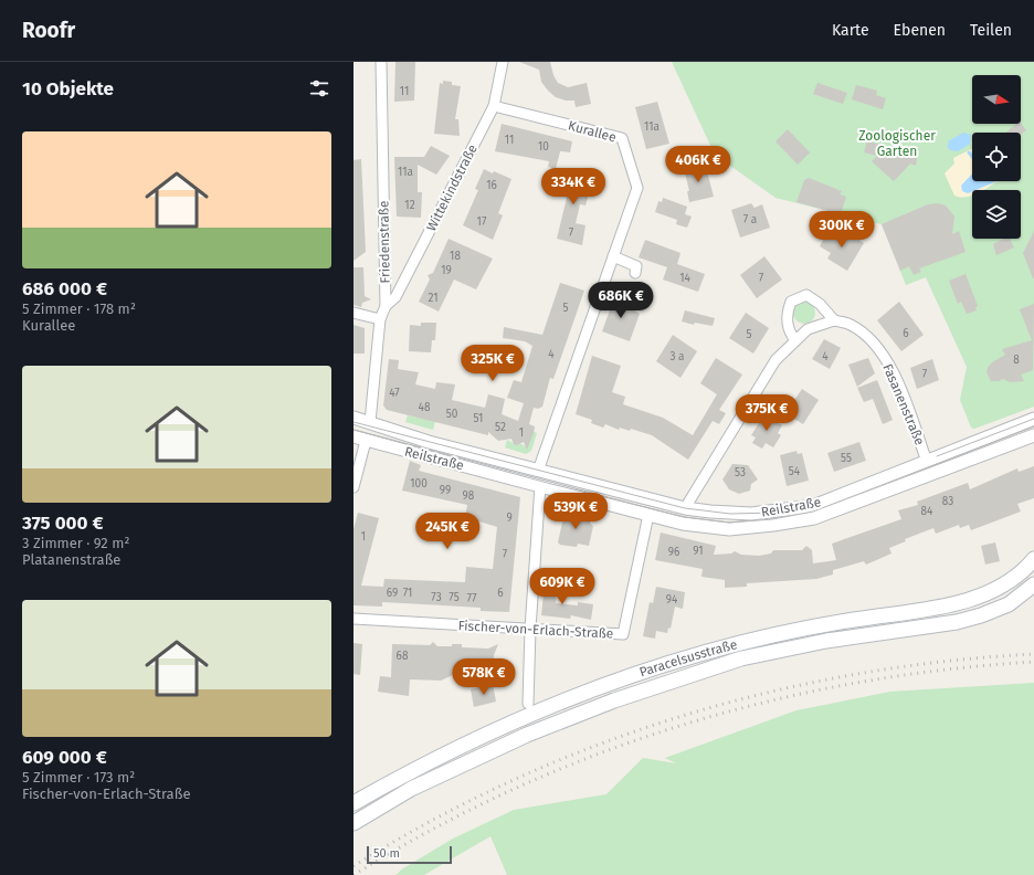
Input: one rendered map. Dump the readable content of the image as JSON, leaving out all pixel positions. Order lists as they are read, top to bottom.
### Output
{
  "streets": {
    "main road": ["Paracelsusstraße"],
    "street": [
      "Kurallee",
      "Wittekindstraße",
      "Friedenstraße",
      "Fasanenstraße",
      "Reilstraße",
      "Fischer-von-Erlach-Straße"
    ]
  },
  "crossings": [
    ["Kurallee", "Wittekindstraße"],
    ["Kurallee", "Reilstraße"],
    ["Wittekindstraße", "Friedenstraße"],
    ["Friedenstraße", "Reilstraße"],
    ["Fasanenstraße", "Reilstraße"],
    ["Reilstraße", "Fischer-von-Erlach-Straße"]
  ],
  "parks": ["Zoologischer Garten"],
  "house_numbers": [
    "11",
    "11a",
    "11",
    "10",
    "11a",
    "16",
    "12",
    "7 a",
    "17",
    "7",
    "18",
    "19",
    "14",
    "7",
    "21",
    "5",
    "6",
    "5",
    "4",
    "3 a",
    "4",
    "8",
    "7",
    "47",
    "48",
    "50",
    "51",
    "52",
    "1",
    "55",
    "54",
    "53",
    "100",
    "99",
    "98",
    "83",
    "84",
    "9",
    "1",
    "91",
    "96",
    "7",
    "69",
    "71",
    "6",
    "73",
    "75",
    "77",
    "94",
    "68"
  ],
  "scale_bar": "50 m",
  "north": "right",
  "page": {
    "header": "Roofr",
    "nav": ["Karte", "Ebenen", "Teilen"],
    "heading": "10 Objekte",
    "list": [
      {
        "name": "686 000 €",
        "note": "5 Zimmer · 178 m² · Kurallee"
      },
      {
        "name": "375 000 €",
        "note": "3 Zimmer · 92 m² · Platanenstraße"
      },
      {
        "name": "609 000 €",
        "note": "5 Zimmer · 173 m² · Fischer-von-Erlach-Straße"
      }
    ],
    "price": [
      "406K €",
      "334K €",
      "300K €",
      "686K €",
      "325K €",
      "375K €",
      "539K €",
      "245K €",
      "609K €",
      "578K €"
    ],
    "scale": "50 m"
  }
}
